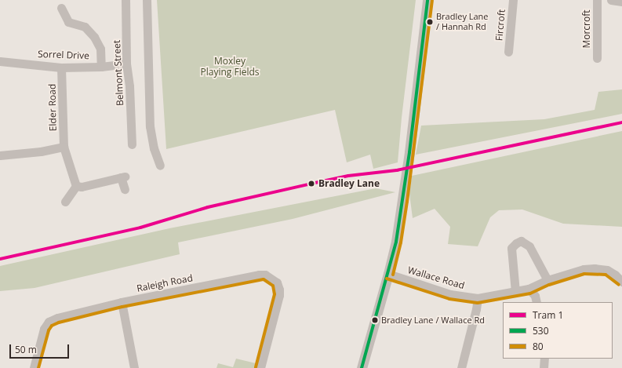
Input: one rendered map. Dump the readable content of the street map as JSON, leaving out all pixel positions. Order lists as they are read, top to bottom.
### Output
{
  "streets": {
    "street": [
      "Fircroft",
      "Morcroft",
      "Sorrel Drive",
      "Belmont Street",
      "Elder Road",
      "Wallace Road",
      "Raleigh Road"
    ]
  },
  "crossings": [
    ["Sorrel Drive", "Belmont Street"],
    ["Sorrel Drive", "Elder Road"]
  ],
  "parks": ["Moxley Playing Fields"],
  "places": ["Bradley Lane / Hannah Rd", "Bradley Lane", "Bradley Lane / Wallace Rd"],
  "lines": ["transit line 530", "transit line 80", "tram line 1"],
  "legend": ["Tram 1", "530", "80"],
  "scale_bar": "50 m"
}
